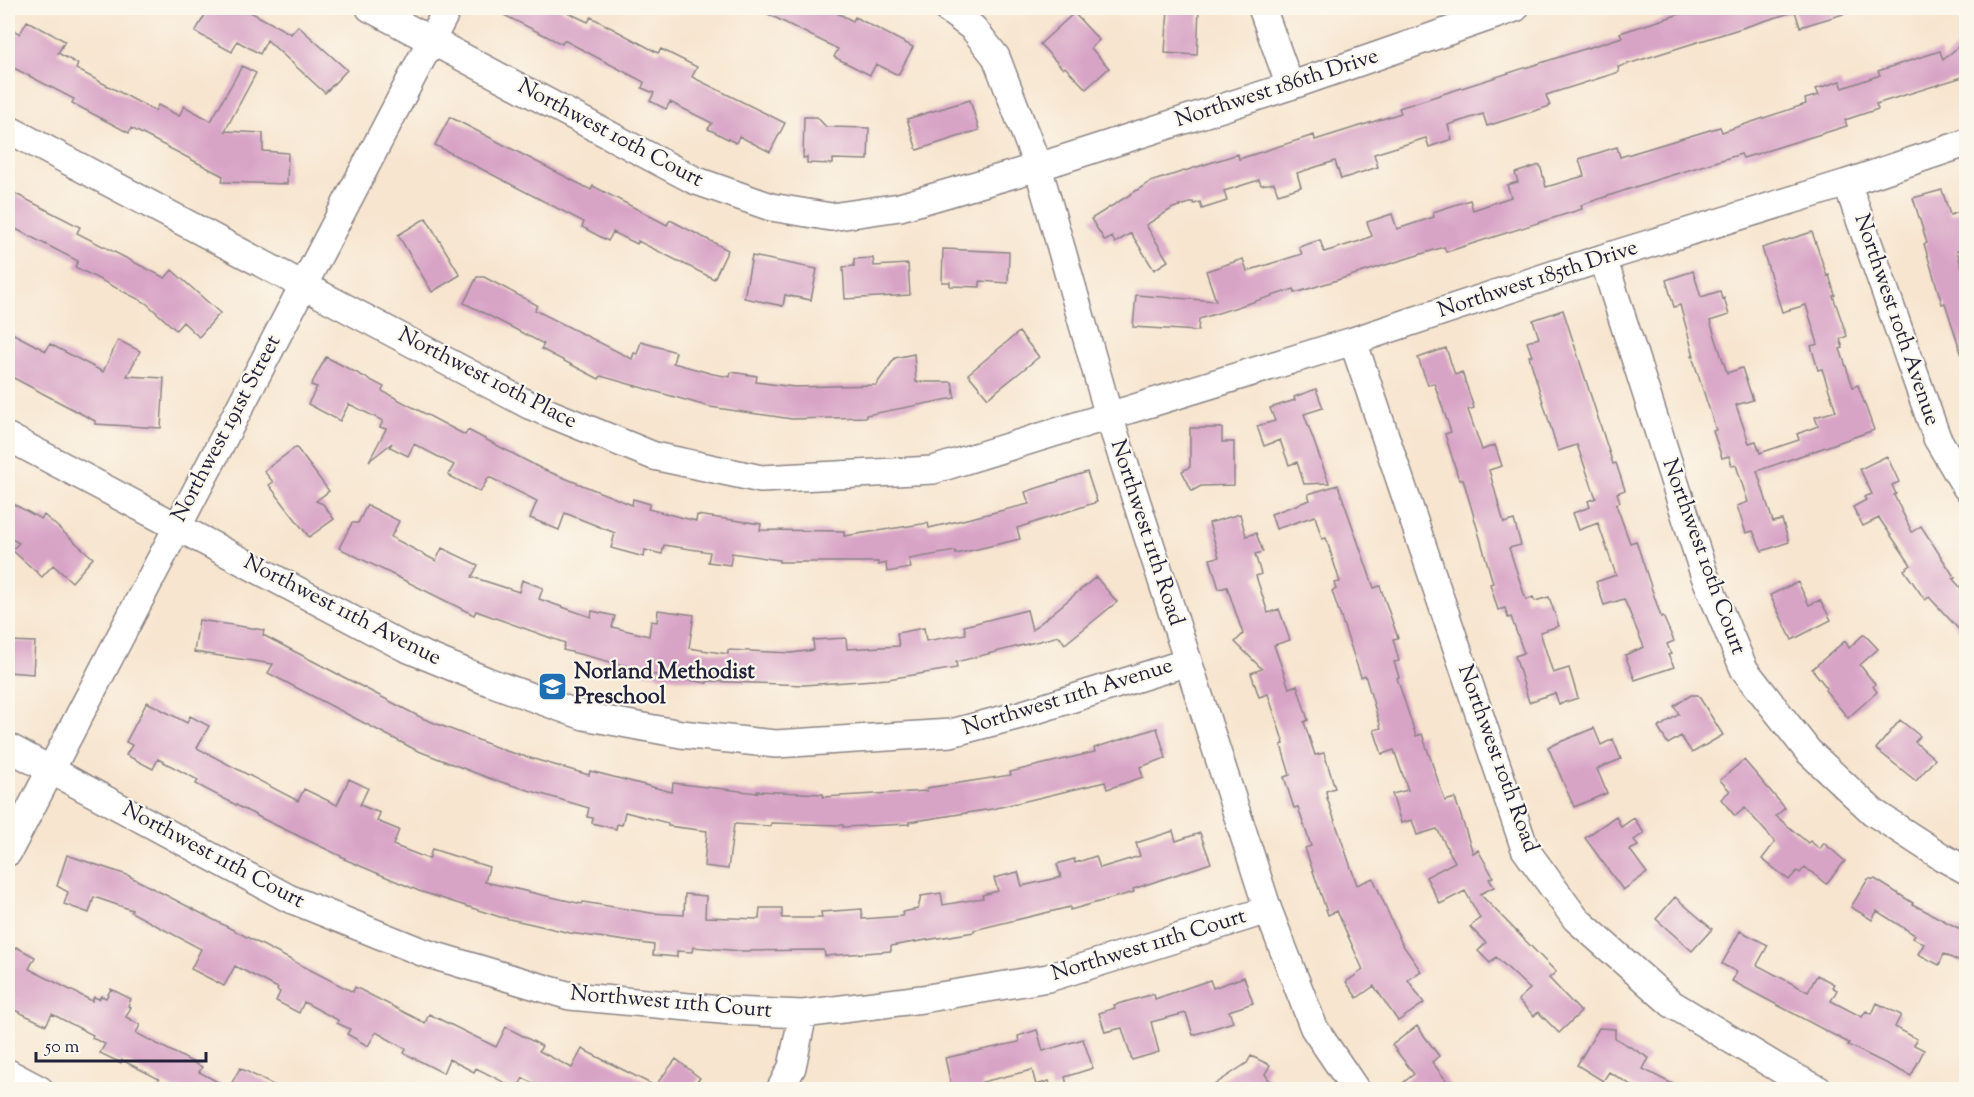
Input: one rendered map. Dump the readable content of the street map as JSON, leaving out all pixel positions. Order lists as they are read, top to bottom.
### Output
{
  "streets": {
    "street": [
      "Northwest 186th Drive",
      "Northwest 10th Court",
      "Northwest 185th Drive",
      "Northwest 10th Avenue",
      "Northwest 10th Place",
      "Northwest 191st Street",
      "Northwest 11th Road",
      "Northwest 11th Avenue",
      "Northwest 10th Road",
      "Northwest 11th Court"
    ]
  },
  "crossings": [
    ["Northwest 186th Drive", "Northwest 10th Court"],
    ["Northwest 186th Drive", "Northwest 11th Road"],
    ["Northwest 10th Court", "Northwest 185th Drive"],
    ["Northwest 10th Court", "Northwest 191st Street"],
    ["Northwest 10th Court", "Northwest 11th Road"],
    ["Northwest 185th Drive", "Northwest 10th Avenue"],
    ["Northwest 185th Drive", "Northwest 10th Place"],
    ["Northwest 185th Drive", "Northwest 11th Road"],
    ["Northwest 185th Drive", "Northwest 10th Road"],
    ["Northwest 10th Place", "Northwest 191st Street"],
    ["Northwest 10th Place", "Northwest 11th Road"],
    ["Northwest 191st Street", "Northwest 11th Avenue"],
    ["Northwest 191st Street", "Northwest 11th Court"],
    ["Northwest 11th Road", "Northwest 11th Avenue"],
    ["Northwest 11th Road", "Northwest 11th Court"]
  ],
  "places": {
    "school or university": ["Norland Methodist Preschool"]
  },
  "scale_bar": "50 m"
}
